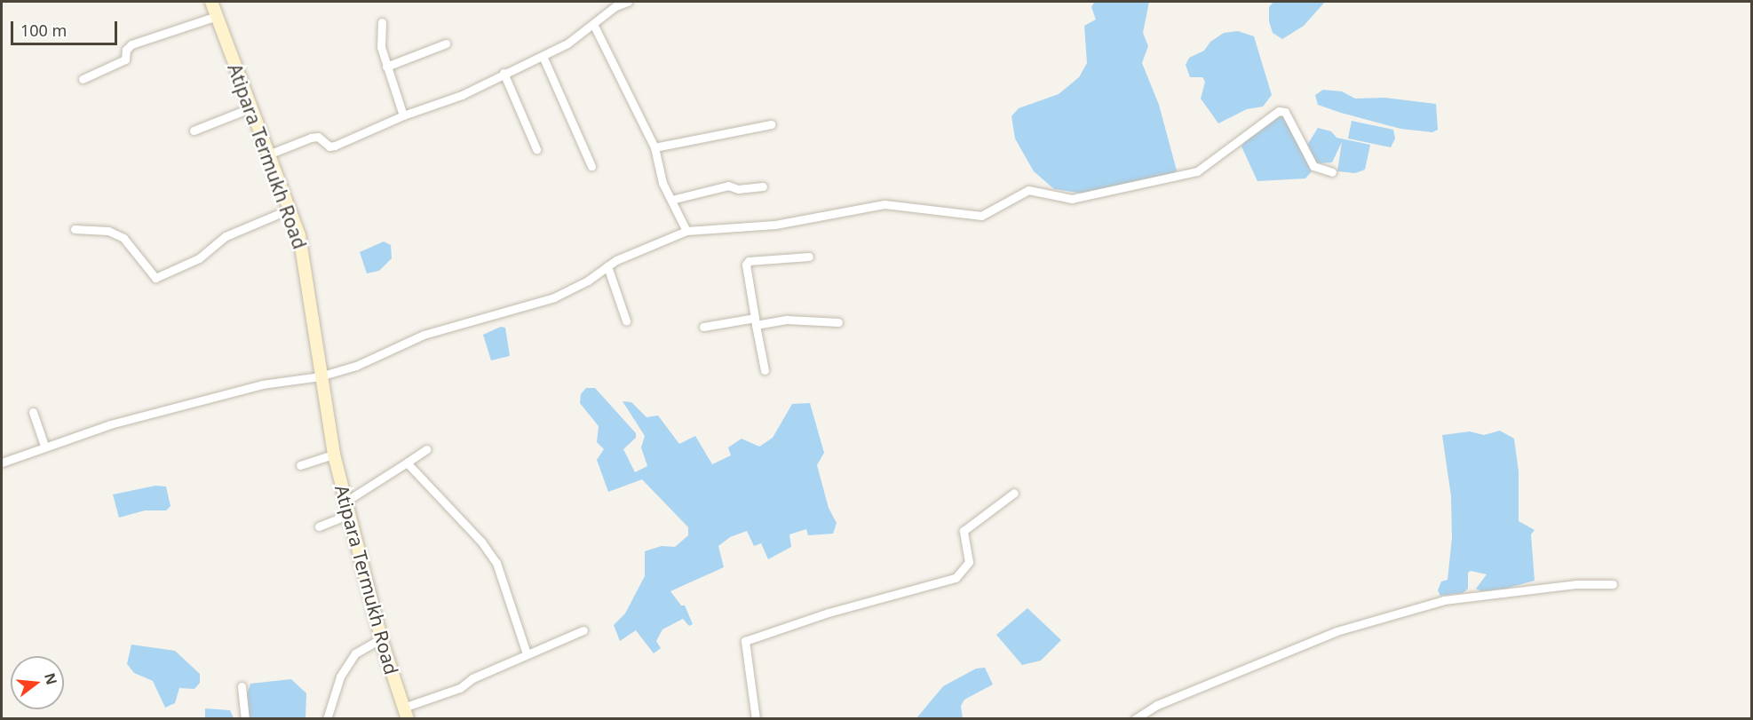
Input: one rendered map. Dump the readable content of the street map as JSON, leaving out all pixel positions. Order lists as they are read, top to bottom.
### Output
{
  "streets": {
    "main road": ["Atipara Termukh Road"]
  },
  "scale_bar": "100 m",
  "north": "right"
}
